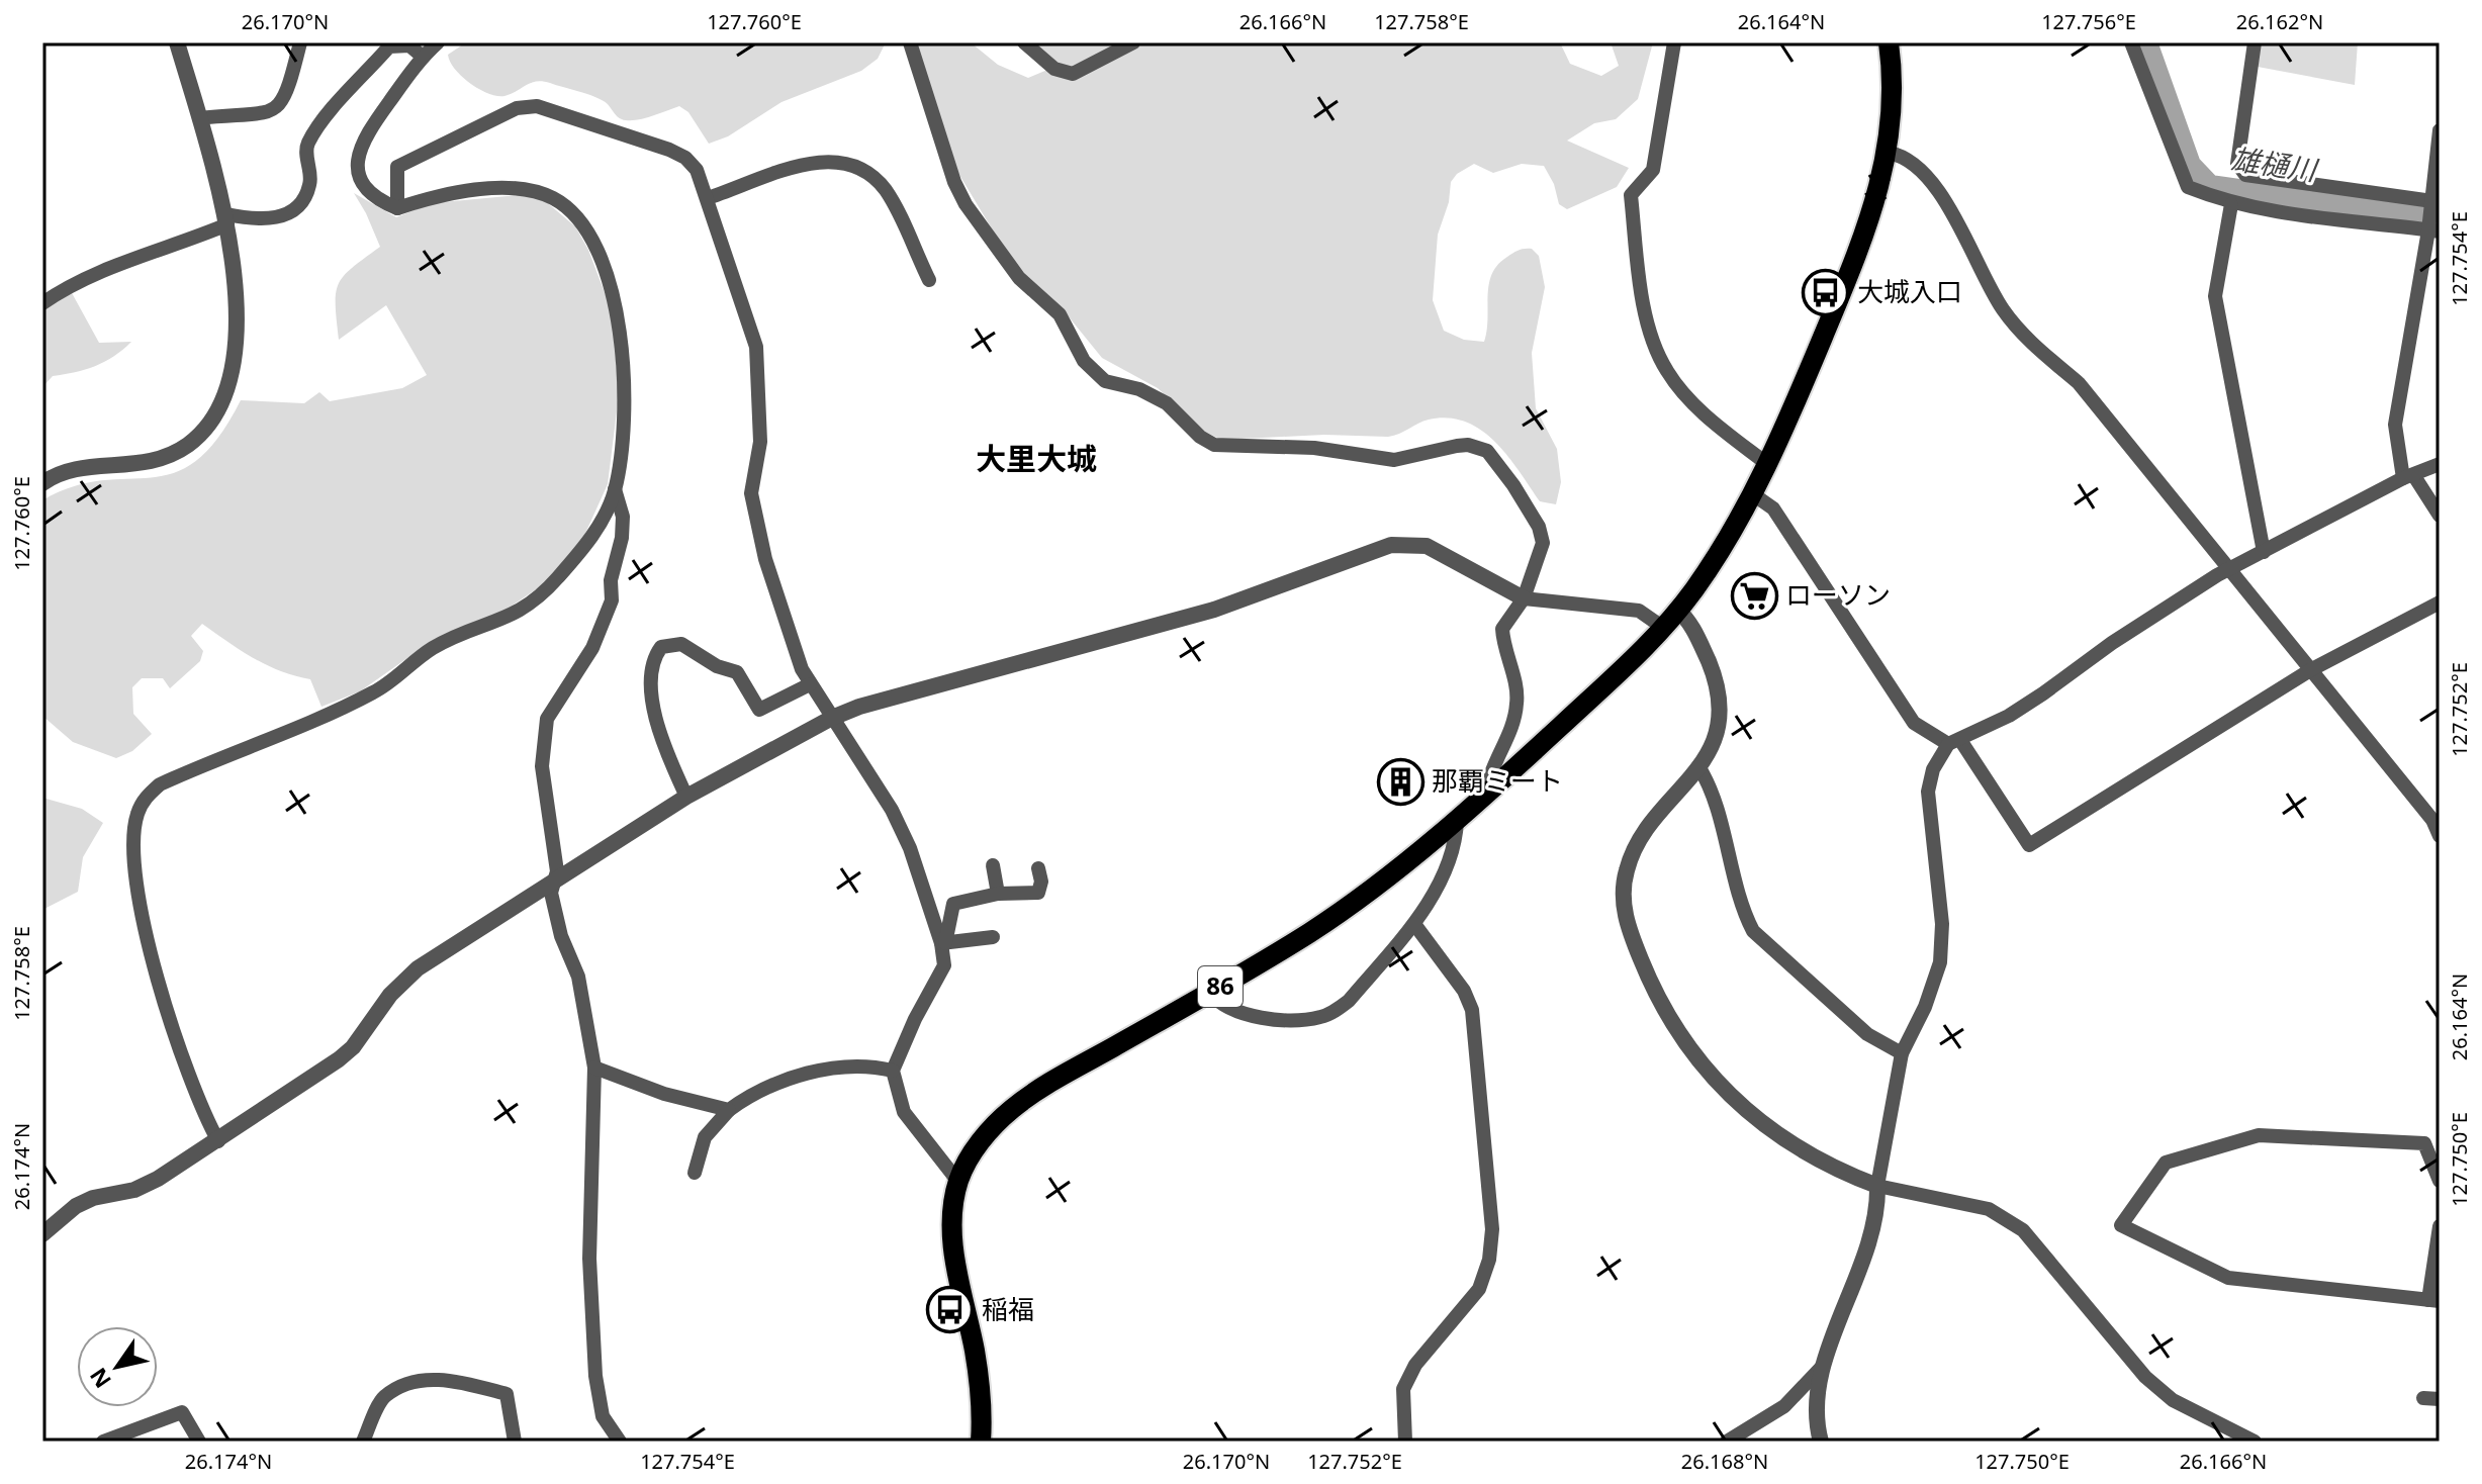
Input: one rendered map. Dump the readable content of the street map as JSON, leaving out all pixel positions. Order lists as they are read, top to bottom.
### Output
{
  "streets": {
    "main road": ["86"]
  },
  "districts": ["大里大城"],
  "water": ["雄樋川"],
  "places": {
    "bus stop": ["大城入口", "稲福"],
    "supermarket": ["ローソン"],
    "building": ["那覇ミート"]
  },
  "north": "bottom left",
  "coordinates": [
    "26.170°N",
    "127.760°E",
    "26.166°N",
    "127.758°E",
    "26.164°N",
    "127.756°E",
    "26.162°N",
    "127.754°E",
    "127.752°E",
    "127.750°E",
    "26.174°N",
    "26.168°N"
  ]
}
